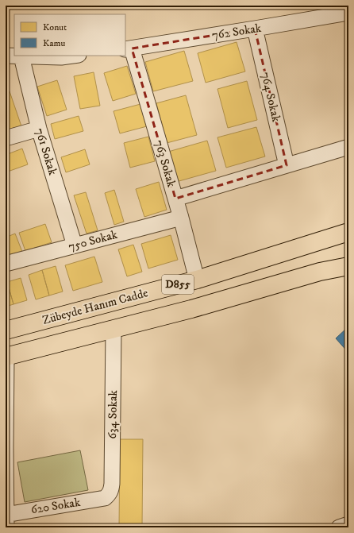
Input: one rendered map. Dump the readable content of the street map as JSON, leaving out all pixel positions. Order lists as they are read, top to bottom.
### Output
{
  "streets": {
    "highway": ["D855", "Zübeyde Hanım Cadde"],
    "street": [
      "762 Sokak",
      "764 Sokak",
      "761 Sokak",
      "763 Sokak",
      "750 Sokak",
      "634 Sokak",
      "620 Sokak"
    ]
  },
  "crossings": [
    ["762 Sokak", "764 Sokak"],
    ["762 Sokak", "763 Sokak"],
    ["761 Sokak", "750 Sokak"],
    ["763 Sokak", "750 Sokak"],
    ["763 Sokak", "Zübeyde Hanım Cadde"],
    ["D855", "634 Sokak"],
    ["634 Sokak", "620 Sokak"]
  ],
  "legend": ["Konut", "Kamu"]
}
